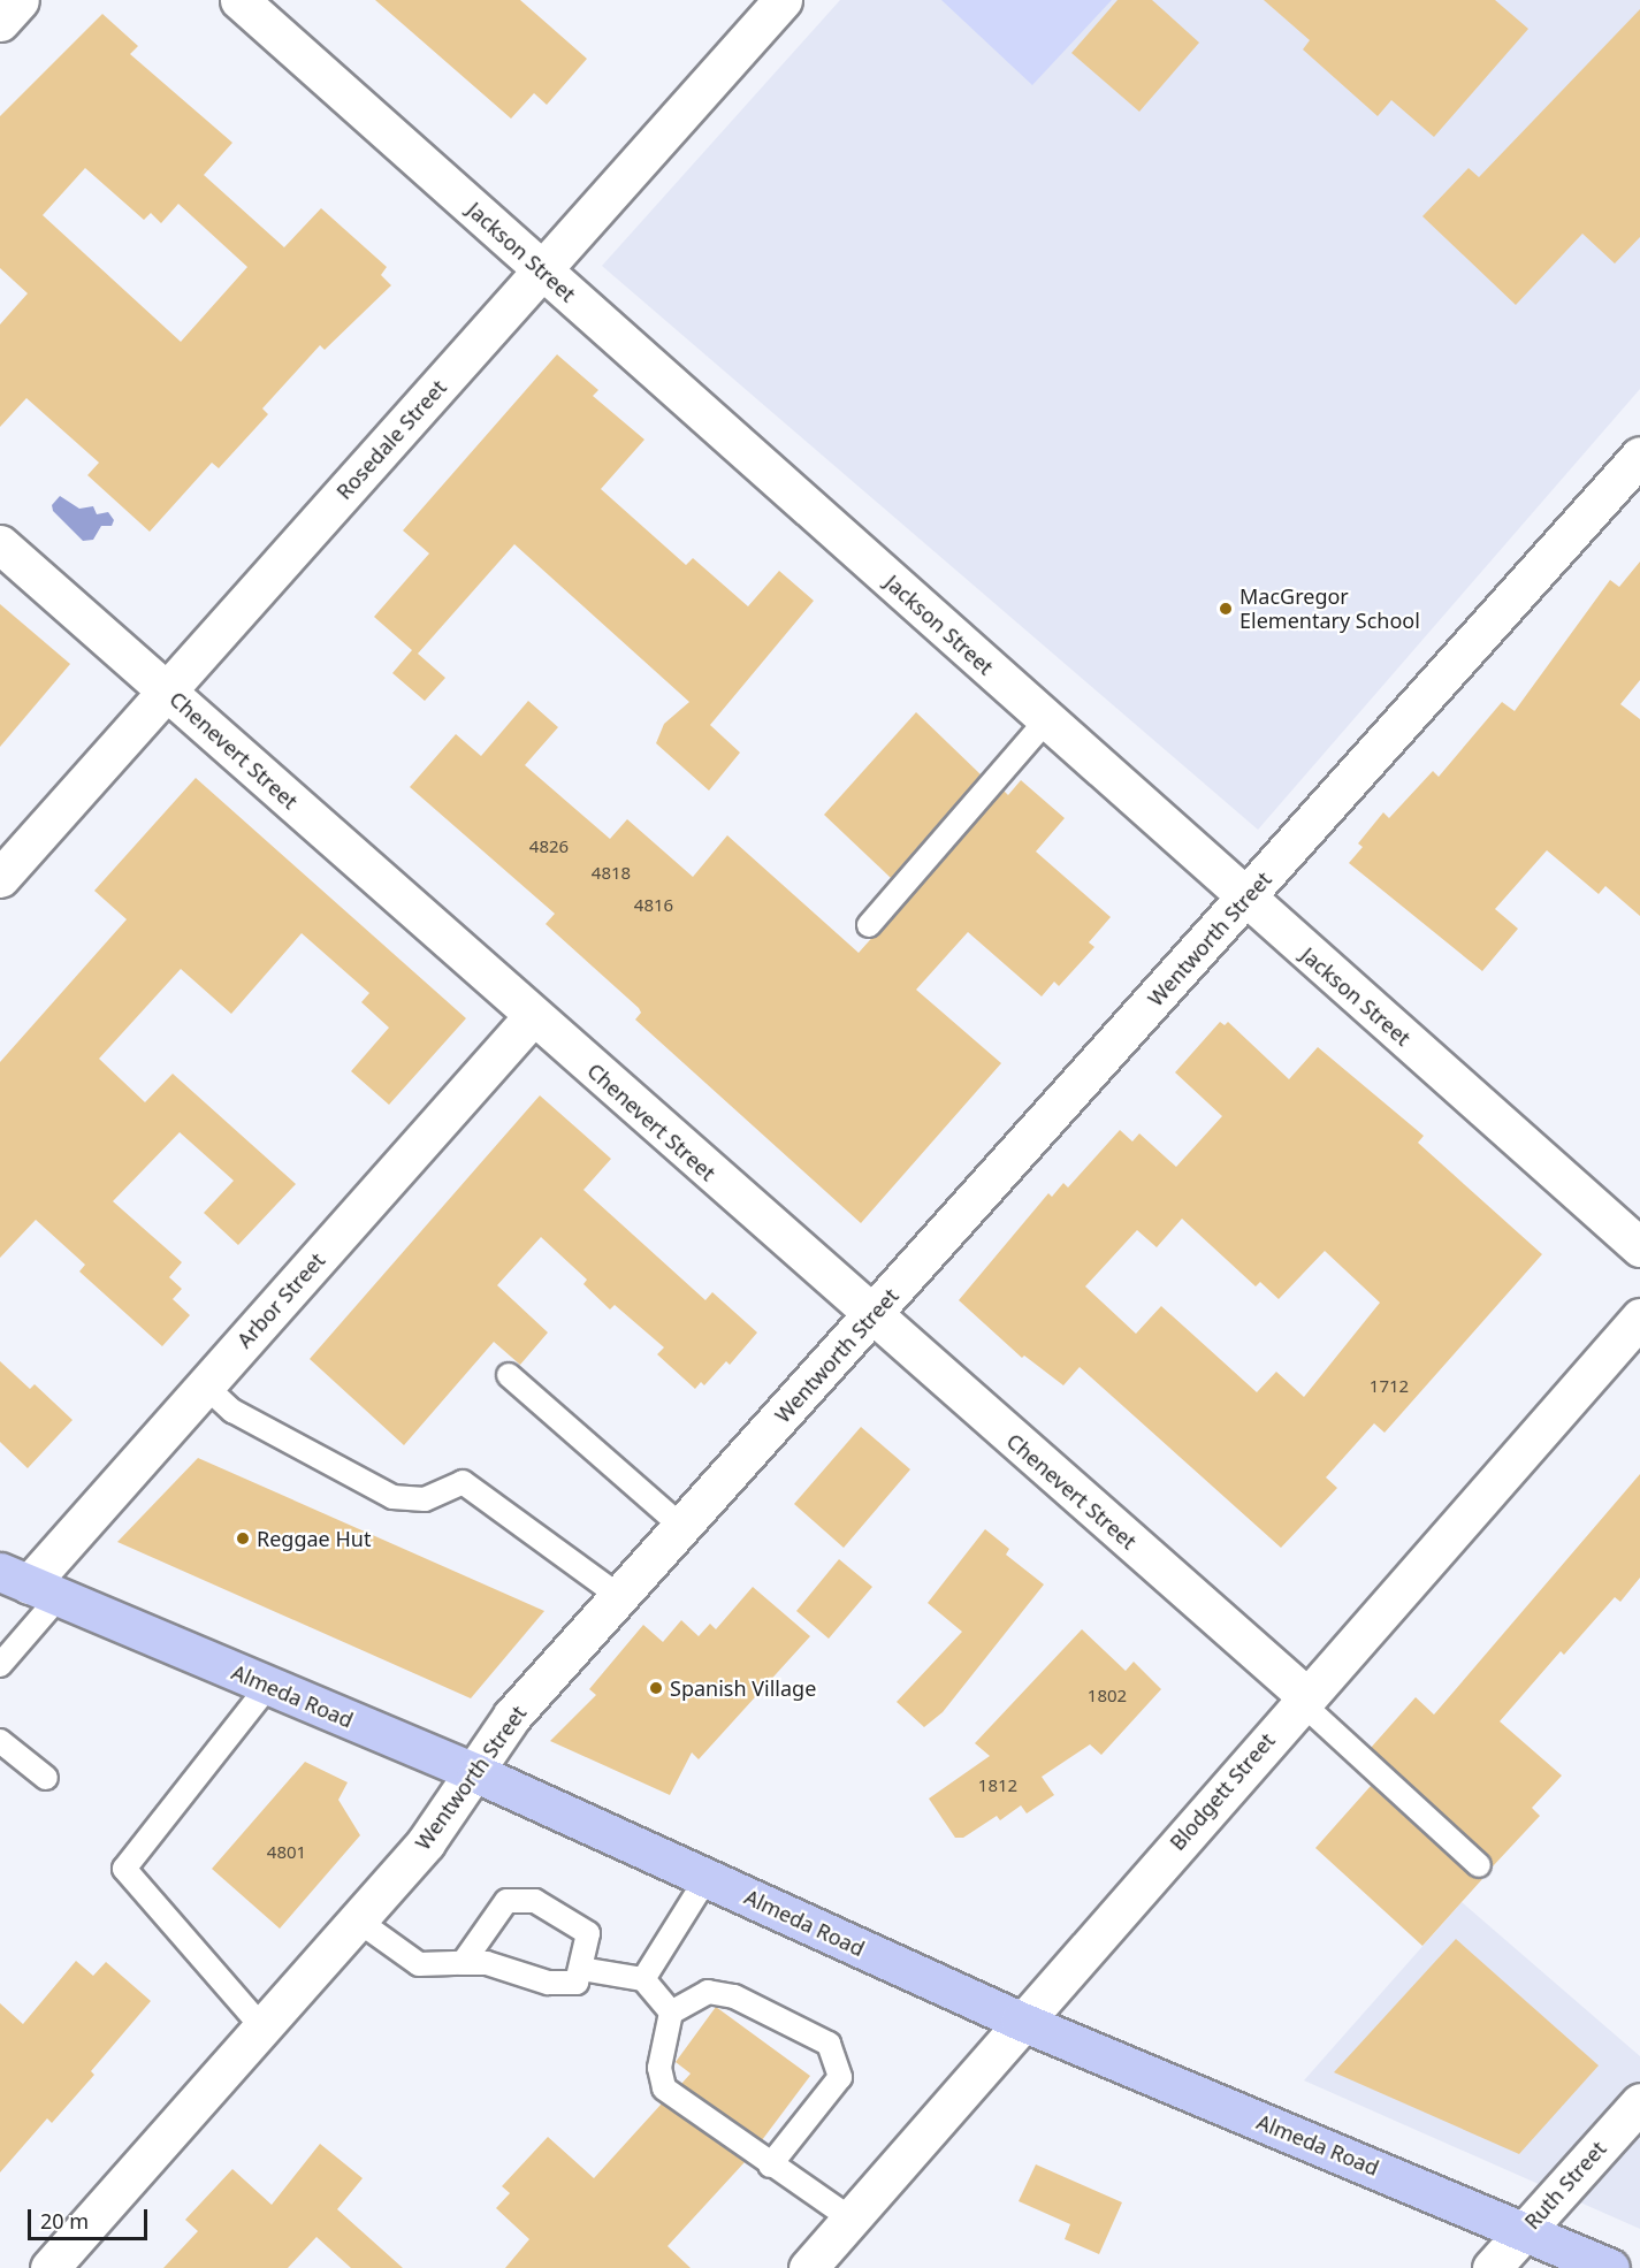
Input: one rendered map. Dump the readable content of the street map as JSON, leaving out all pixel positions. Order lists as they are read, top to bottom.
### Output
{
  "streets": {
    "main road": ["Almeda Road"],
    "street": [
      "Jackson Street",
      "Rosedale Street",
      "Chenevert Street",
      "Wentworth Street",
      "Arbor Street",
      "Blodgett Street",
      "Ruth Street"
    ]
  },
  "crossings": [
    ["Jackson Street", "Rosedale Street"],
    ["Jackson Street", "Wentworth Street"],
    ["Rosedale Street", "Chenevert Street"],
    ["Chenevert Street", "Wentworth Street"],
    ["Chenevert Street", "Arbor Street"],
    ["Chenevert Street", "Blodgett Street"],
    ["Wentworth Street", "Almeda Road"],
    ["Arbor Street", "Almeda Road"],
    ["Almeda Road", "Blodgett Street"],
    ["Almeda Road", "Ruth Street"]
  ],
  "places": ["MacGregor Elementary School", "Reggae Hut", "Spanish Village"],
  "house_numbers": [
    "4826",
    "4818",
    "4816",
    "1712",
    "1802",
    "1812",
    "4801"
  ],
  "scale_bar": "20 m"
}
